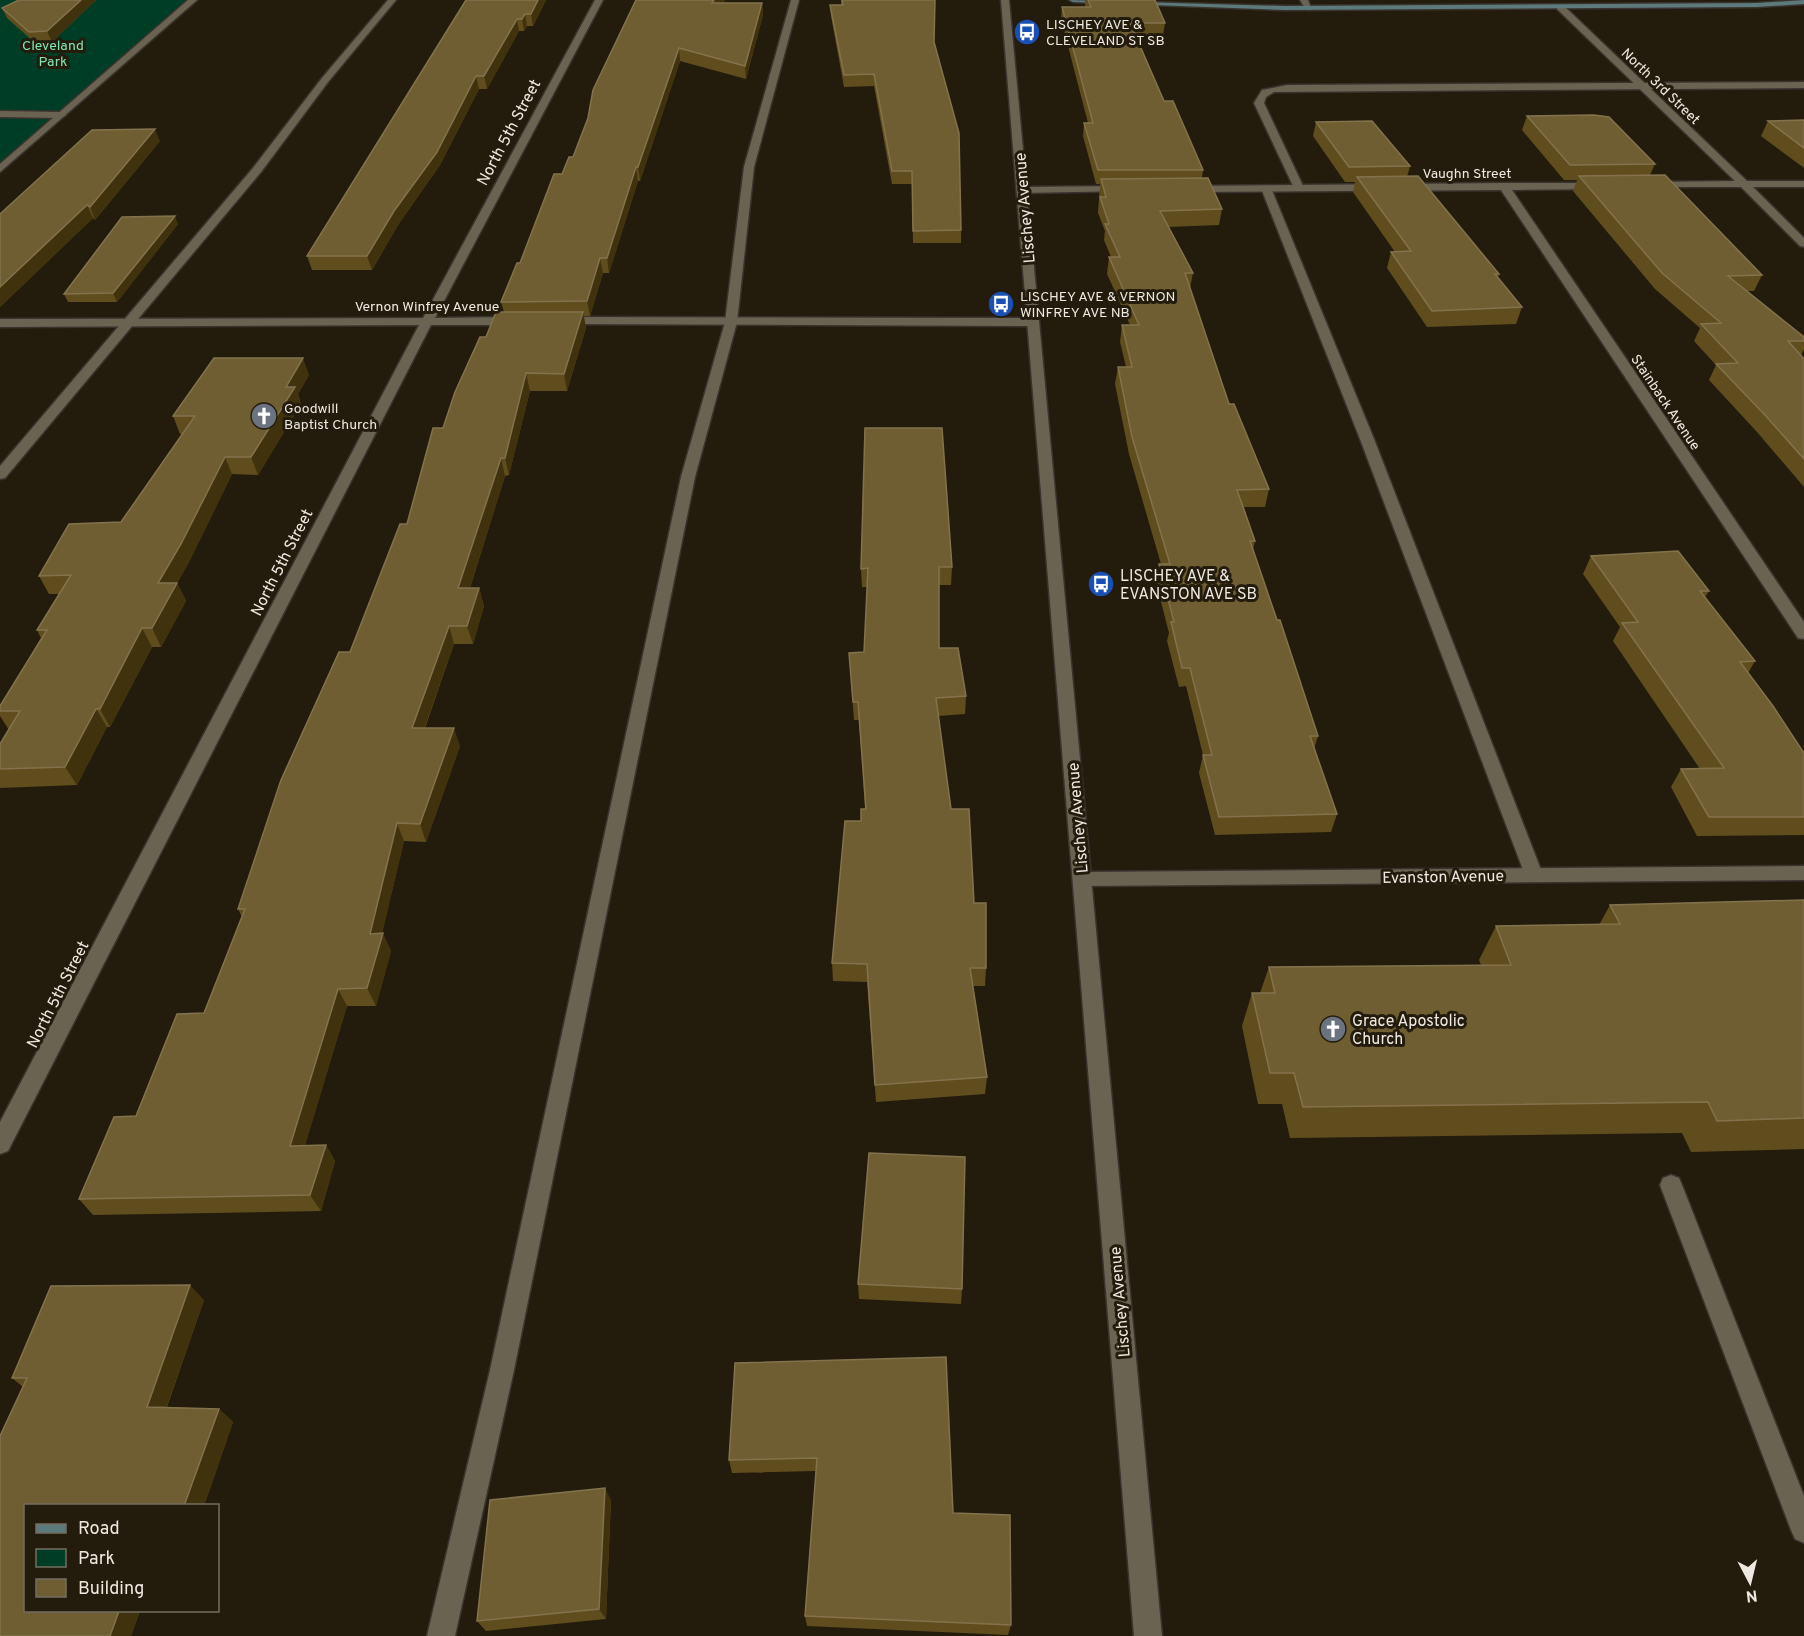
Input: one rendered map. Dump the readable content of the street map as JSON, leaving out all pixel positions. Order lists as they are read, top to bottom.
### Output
{
  "streets": {
    "street": [
      "North 3rd Street",
      "North 5th Street",
      "Vaughn Street",
      "Lischey Avenue",
      "Vernon Winfrey Avenue",
      "Stainback Avenue",
      "Evanston Avenue"
    ]
  },
  "crossings": [
    ["North 5th Street", "Vernon Winfrey Avenue"],
    ["Vaughn Street", "Stainback Avenue"],
    ["Lischey Avenue", "Vernon Winfrey Avenue"],
    ["Lischey Avenue", "Evanston Avenue"]
  ],
  "parks": ["Cleveland Park"],
  "places": {
    "bus stop": ["LISCHEY AVE & CLEVELAND ST SB", "LISCHEY AVE & VERNON WINFREY AVE NB", "LISCHEY AVE & EVANSTON AVE SB"],
    "church": ["Goodwill Baptist Church", "Grace Apostolic Church"]
  },
  "legend": ["Road", "Park", "Building"],
  "north": "bottom"
}
